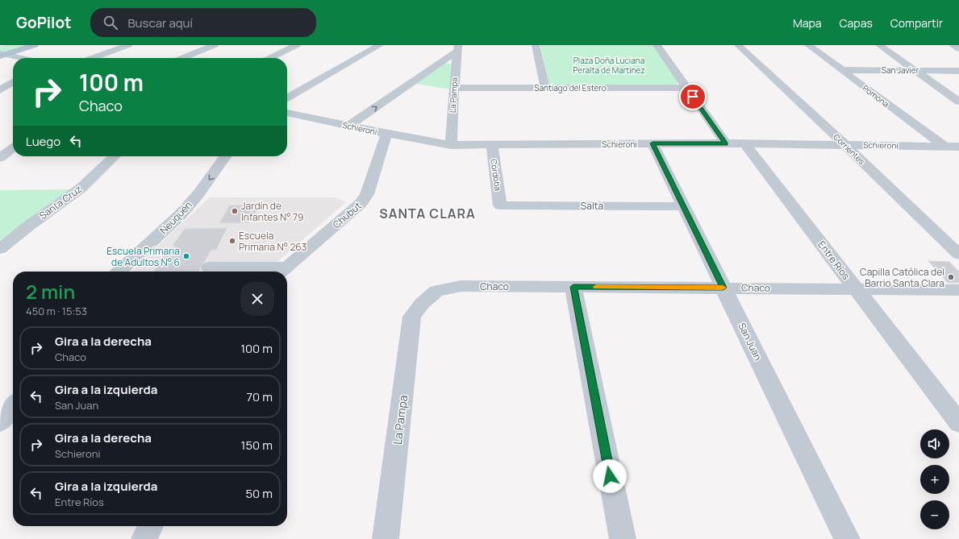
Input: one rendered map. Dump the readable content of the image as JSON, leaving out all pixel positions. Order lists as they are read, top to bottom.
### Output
{
  "streets": {
    "street": [
      "San Javier",
      "Santiago del Estero",
      "La Pampa",
      "Pomona",
      "Schieroni",
      "Corrientes",
      "Córdoba",
      "Santa Cruz",
      "Salta",
      "Chubut",
      "Neuquén",
      "Entre Ríos",
      "Chaco",
      "San Juan"
    ]
  },
  "crossings": [
    ["San Javier", "Pomona"],
    ["Santiago del Estero", "La Pampa"],
    ["La Pampa", "Schieroni"],
    ["La Pampa", "Chaco"],
    ["Pomona", "Schieroni"],
    ["Schieroni", "Corrientes"],
    ["Schieroni", "Córdoba"],
    ["Schieroni", "Chubut"],
    ["Schieroni", "Entre Ríos"],
    ["Schieroni", "San Juan"],
    ["Córdoba", "Salta"],
    ["Salta", "San Juan"],
    ["Entre Ríos", "Chaco"],
    ["Chaco", "San Juan"]
  ],
  "one_way": ["Neuquén"],
  "districts": ["SANTA CLARA"],
  "parks": ["Plaza Doña Luciana Peralta de Martínez"],
  "places": [
    "Jardín de Infantes N° 79",
    "Escuela Primaria N° 263",
    "Escuela Primaria de Adultos N° 6",
    "Capilla Católica del Barrio Santa Clara"
  ],
  "page": {
    "header": "GoPilot",
    "search": "Buscar aquí",
    "nav": ["Mapa", "Capas", "Compartir"],
    "turn": ["100 m", "Chaco"],
    "then": "Luego",
    "heading": ["2 min", "450 m · 15:53"],
    "list": [
      {
        "name": "Gira a la derecha",
        "note": "Chaco",
        "value": "100 m"
      },
      {
        "name": "Gira a la izquierda",
        "note": "San Juan",
        "value": "70 m"
      },
      {
        "name": "Gira a la derecha",
        "note": "Schieroni",
        "value": "150 m"
      },
      {
        "name": "Gira a la izquierda",
        "note": "Entre Ríos",
        "value": "50 m"
      }
    ],
    "map_buttons": ["+", "−"]
  }
}
